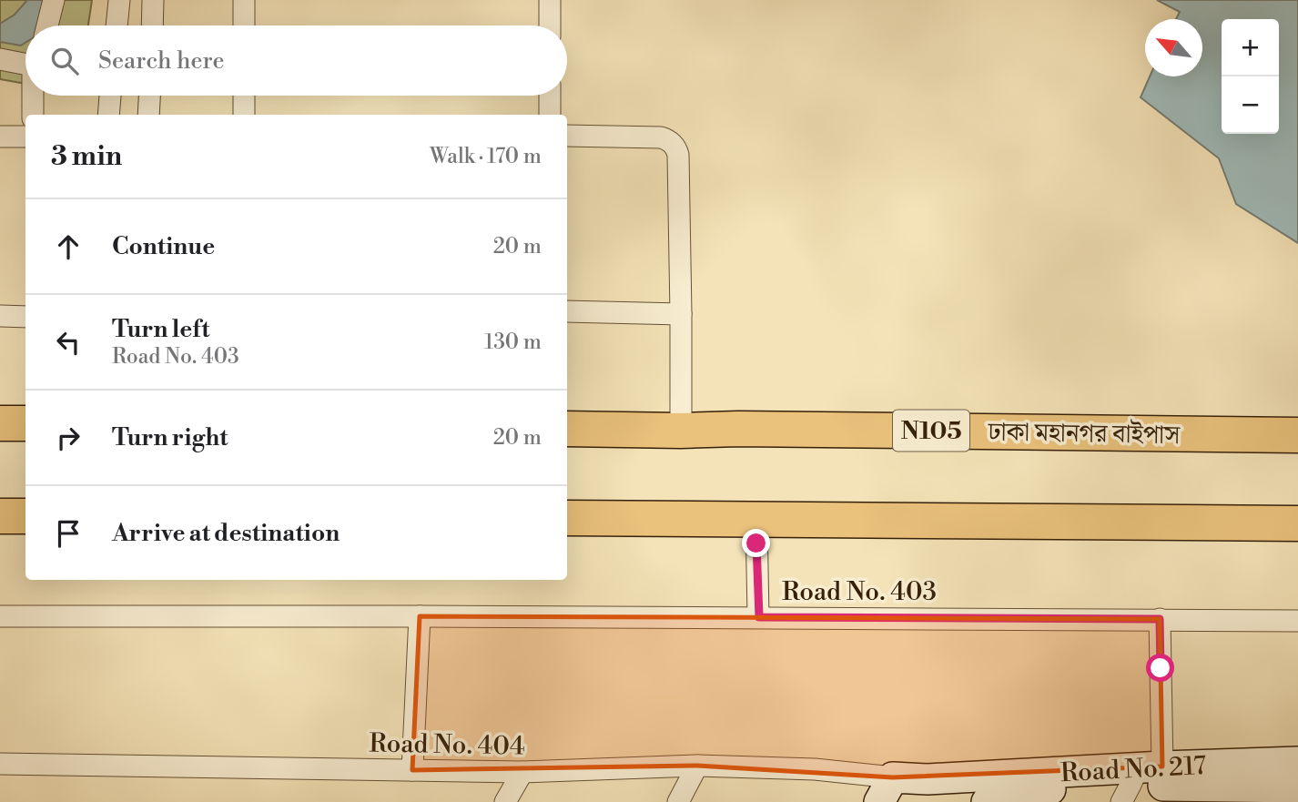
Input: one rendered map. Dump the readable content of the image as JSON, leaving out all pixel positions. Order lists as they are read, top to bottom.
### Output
{
  "streets": {
    "highway": ["N105", "ঢাকা মহানগর বাইপাস"],
    "street": ["Road No. 403", "Road No. 404", "Road No. 217"]
  },
  "crossings": [
    ["Road No. 404", "Road No. 217"]
  ],
  "north": "top left",
  "page": {
    "map_buttons": ["+", "−"],
    "search": "Search here",
    "heading": ["3 min", "Walk · 170 m"],
    "list": [
      ["Continue", "20 m"],
      ["Turn left", "Road No. 403", "130 m"],
      ["Turn right", "20 m"],
      "Arrive at destination"
    ]
  }
}
